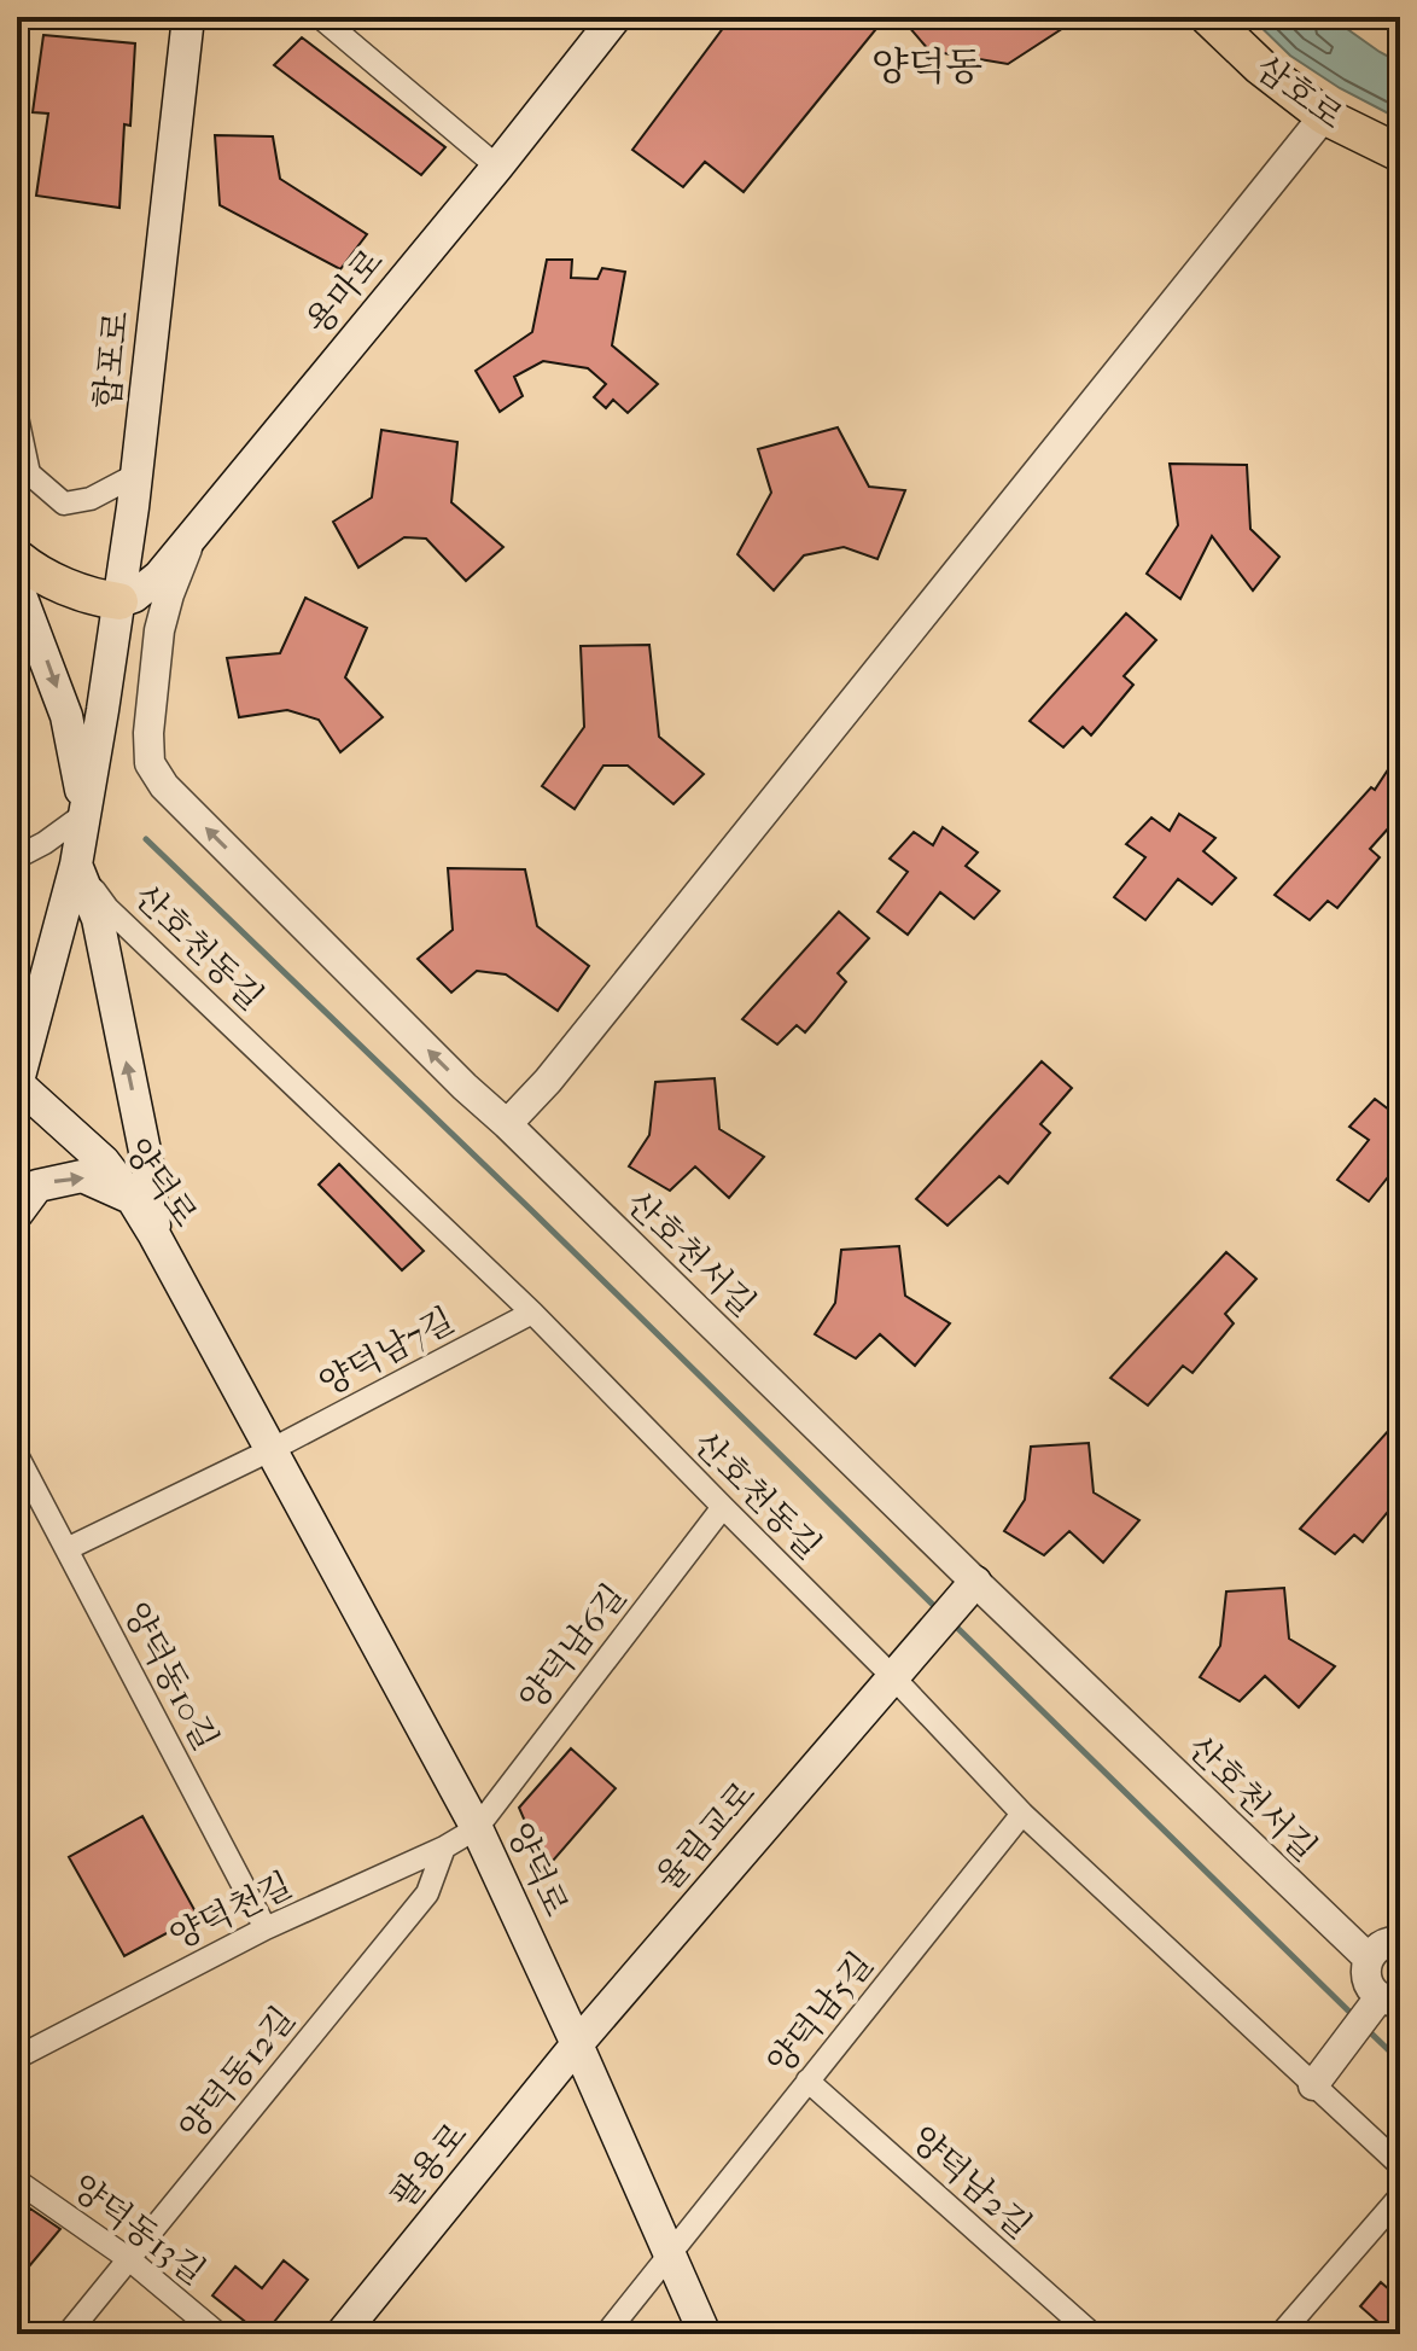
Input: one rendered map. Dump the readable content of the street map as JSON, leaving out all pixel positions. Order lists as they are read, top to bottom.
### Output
{
  "streets": {
    "main road": [
      "삼호로",
      "용마로",
      "합포로",
      "양덕로",
      "율림교로",
      "팔용로"
    ],
    "street": [
      "산호천동길",
      "산호천서길",
      "양덕남7길",
      "양덕남6길",
      "양덕동10길",
      "양덕천길",
      "양덕남5길",
      "양덕동12길",
      "양덕남2길",
      "양덕동13길"
    ]
  },
  "crossings": [
    ["용마로", "합포로"],
    ["용마로", "산호천서길"],
    ["합포로", "산호천동길"],
    ["합포로", "양덕로"],
    ["산호천동길", "양덕남7길"],
    ["산호천동길", "양덕남6길"],
    ["산호천동길", "율림교로"],
    ["산호천동길", "양덕남5길"],
    ["양덕로", "양덕남7길"],
    ["양덕로", "양덕남6길"],
    ["양덕로", "율림교로"],
    ["양덕로", "양덕천길"],
    ["양덕로", "양덕남5길"],
    ["양덕로", "팔용로"],
    ["산호천서길", "율림교로"],
    ["양덕남6길", "양덕천길"],
    ["양덕동10길", "양덕천길"],
    ["율림교로", "팔용로"],
    ["양덕천길", "양덕동12길"],
    ["양덕남5길", "양덕남2길"],
    ["양덕동12길", "양덕동13길"]
  ],
  "districts": ["양덕동"]
}
